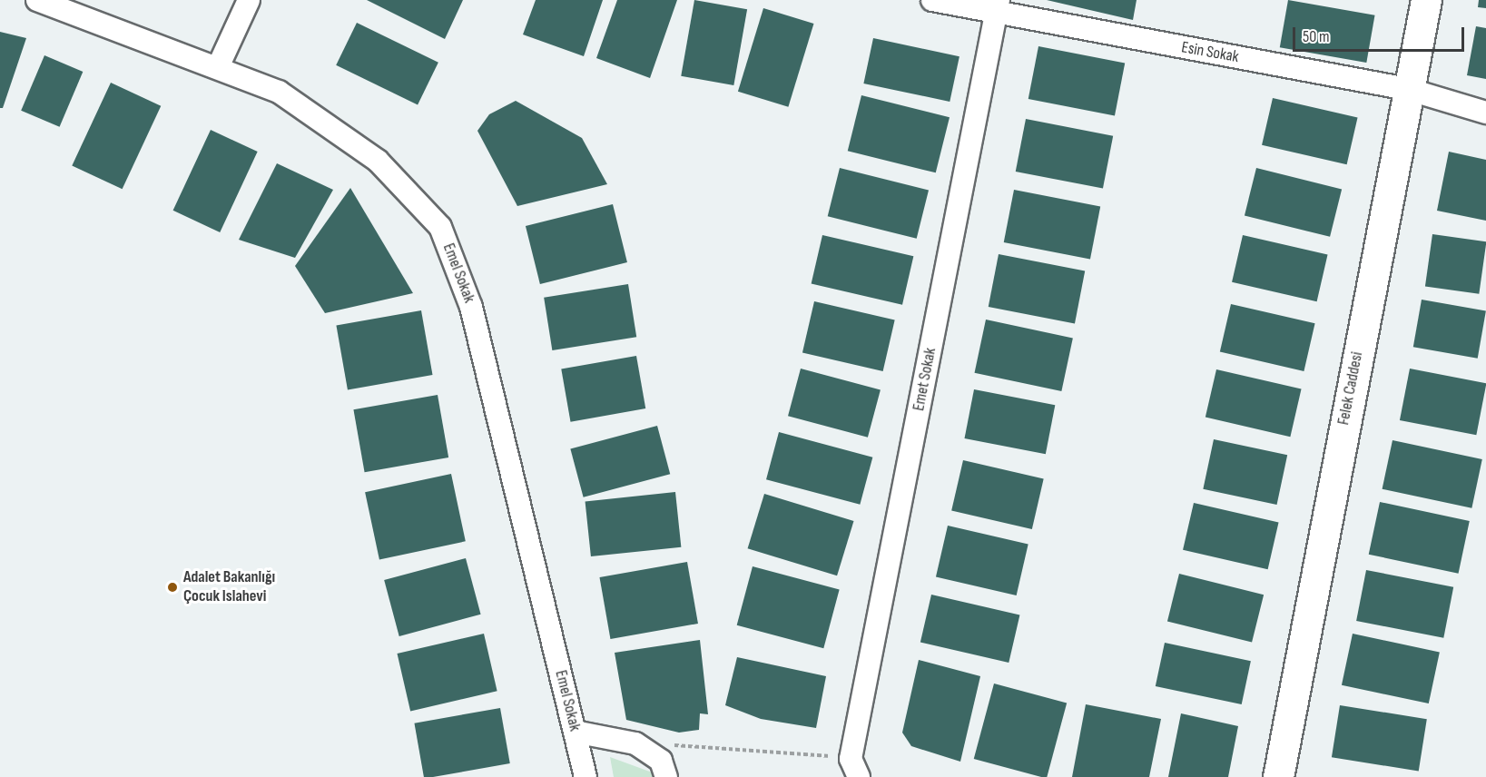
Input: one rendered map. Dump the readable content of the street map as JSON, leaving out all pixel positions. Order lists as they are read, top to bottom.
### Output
{
  "streets": {
    "street": [
      "Esin Sokak",
      "Emel Sokak",
      "Emet Sokak",
      "Felek Caddesi"
    ]
  },
  "crossings": [
    ["Esin Sokak", "Emet Sokak"],
    ["Esin Sokak", "Felek Caddesi"]
  ],
  "places": ["Adalet Bakanlığı Çocuk Islahevi"],
  "scale_bar": "50 m"
}
